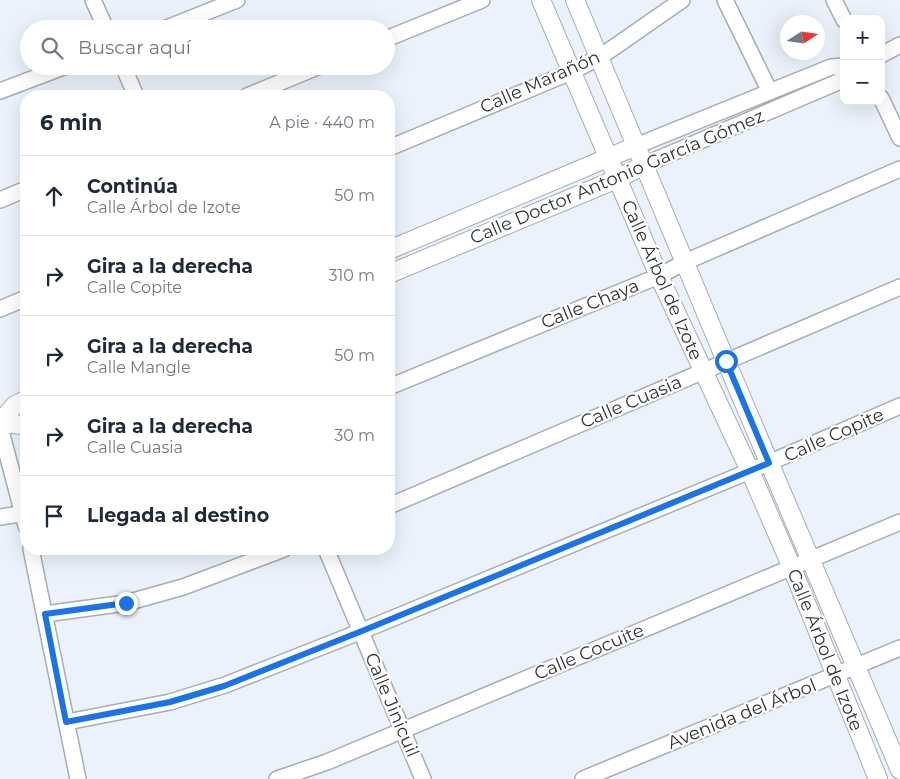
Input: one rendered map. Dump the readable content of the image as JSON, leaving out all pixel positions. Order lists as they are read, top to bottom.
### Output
{
  "streets": {
    "street": [
      "Calle Marañón",
      "Calle Doctor Antonio García Gómez",
      "Calle Árbol de Izote",
      "Calle Chaya",
      "Calle Cuasia",
      "Calle Copite",
      "Calle Cocuite",
      "Calle Jinicuil",
      "Avenida del Árbol"
    ]
  },
  "crossings": [
    ["Calle Marañón", "Calle Árbol de Izote"],
    ["Calle Doctor Antonio García Gómez", "Calle Árbol de Izote"],
    ["Calle Árbol de Izote", "Calle Chaya"],
    ["Calle Árbol de Izote", "Calle Cuasia"],
    ["Calle Árbol de Izote", "Calle Copite"],
    ["Calle Árbol de Izote", "Calle Cocuite"],
    ["Calle Árbol de Izote", "Avenida del Árbol"],
    ["Calle Copite", "Calle Jinicuil"],
    ["Calle Cocuite", "Calle Jinicuil"]
  ],
  "north": "right",
  "page": {
    "map_buttons": ["+", "−"],
    "search": "Buscar aquí",
    "heading": ["6 min", "A pie · 440 m"],
    "list": [
      ["Continúa", "Calle Árbol de Izote", "50 m"],
      ["Gira a la derecha", "Calle Copite", "310 m"],
      ["Gira a la derecha", "Calle Mangle", "50 m"],
      ["Gira a la derecha", "Calle Cuasia", "30 m"],
      "Llegada al destino"
    ]
  }
}
